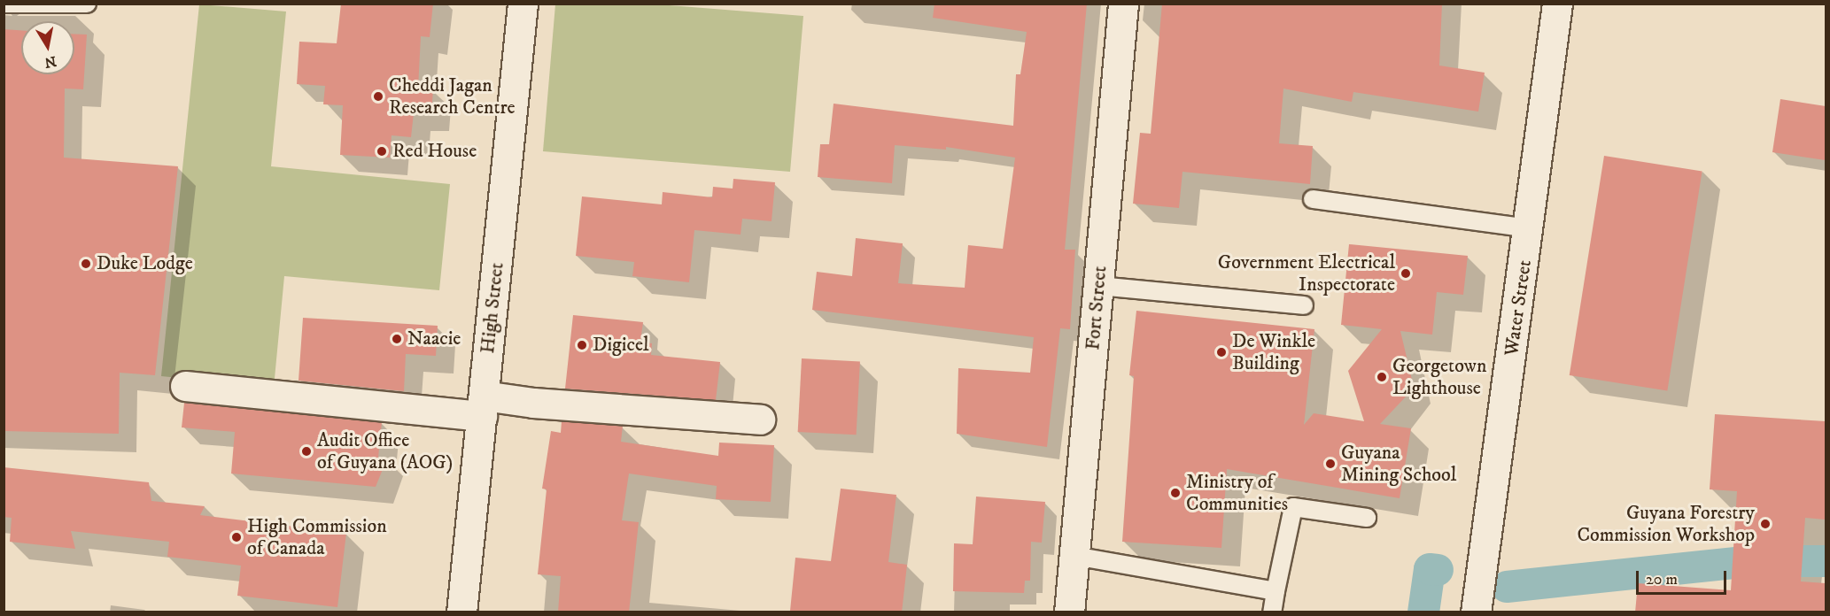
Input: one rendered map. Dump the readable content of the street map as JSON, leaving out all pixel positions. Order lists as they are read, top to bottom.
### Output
{
  "streets": {
    "street": ["High Street", "Fort Street", "Water Street"]
  },
  "places": [
    "Cheddi Jagan Research Centre",
    "Red House",
    "Duke Lodge",
    "Government Electrical Inspectorate",
    "Naacie",
    "Digicel",
    "De Winkle Building",
    "Georgetown Lighthouse",
    "Audit Office of Guyana (AOG)",
    "Guyana Mining School",
    "Ministry of Communities",
    "Guyana Forestry Commission Workshop",
    "High Commission of Canada"
  ],
  "scale_bar": "20 m",
  "north": "bottom"
}
